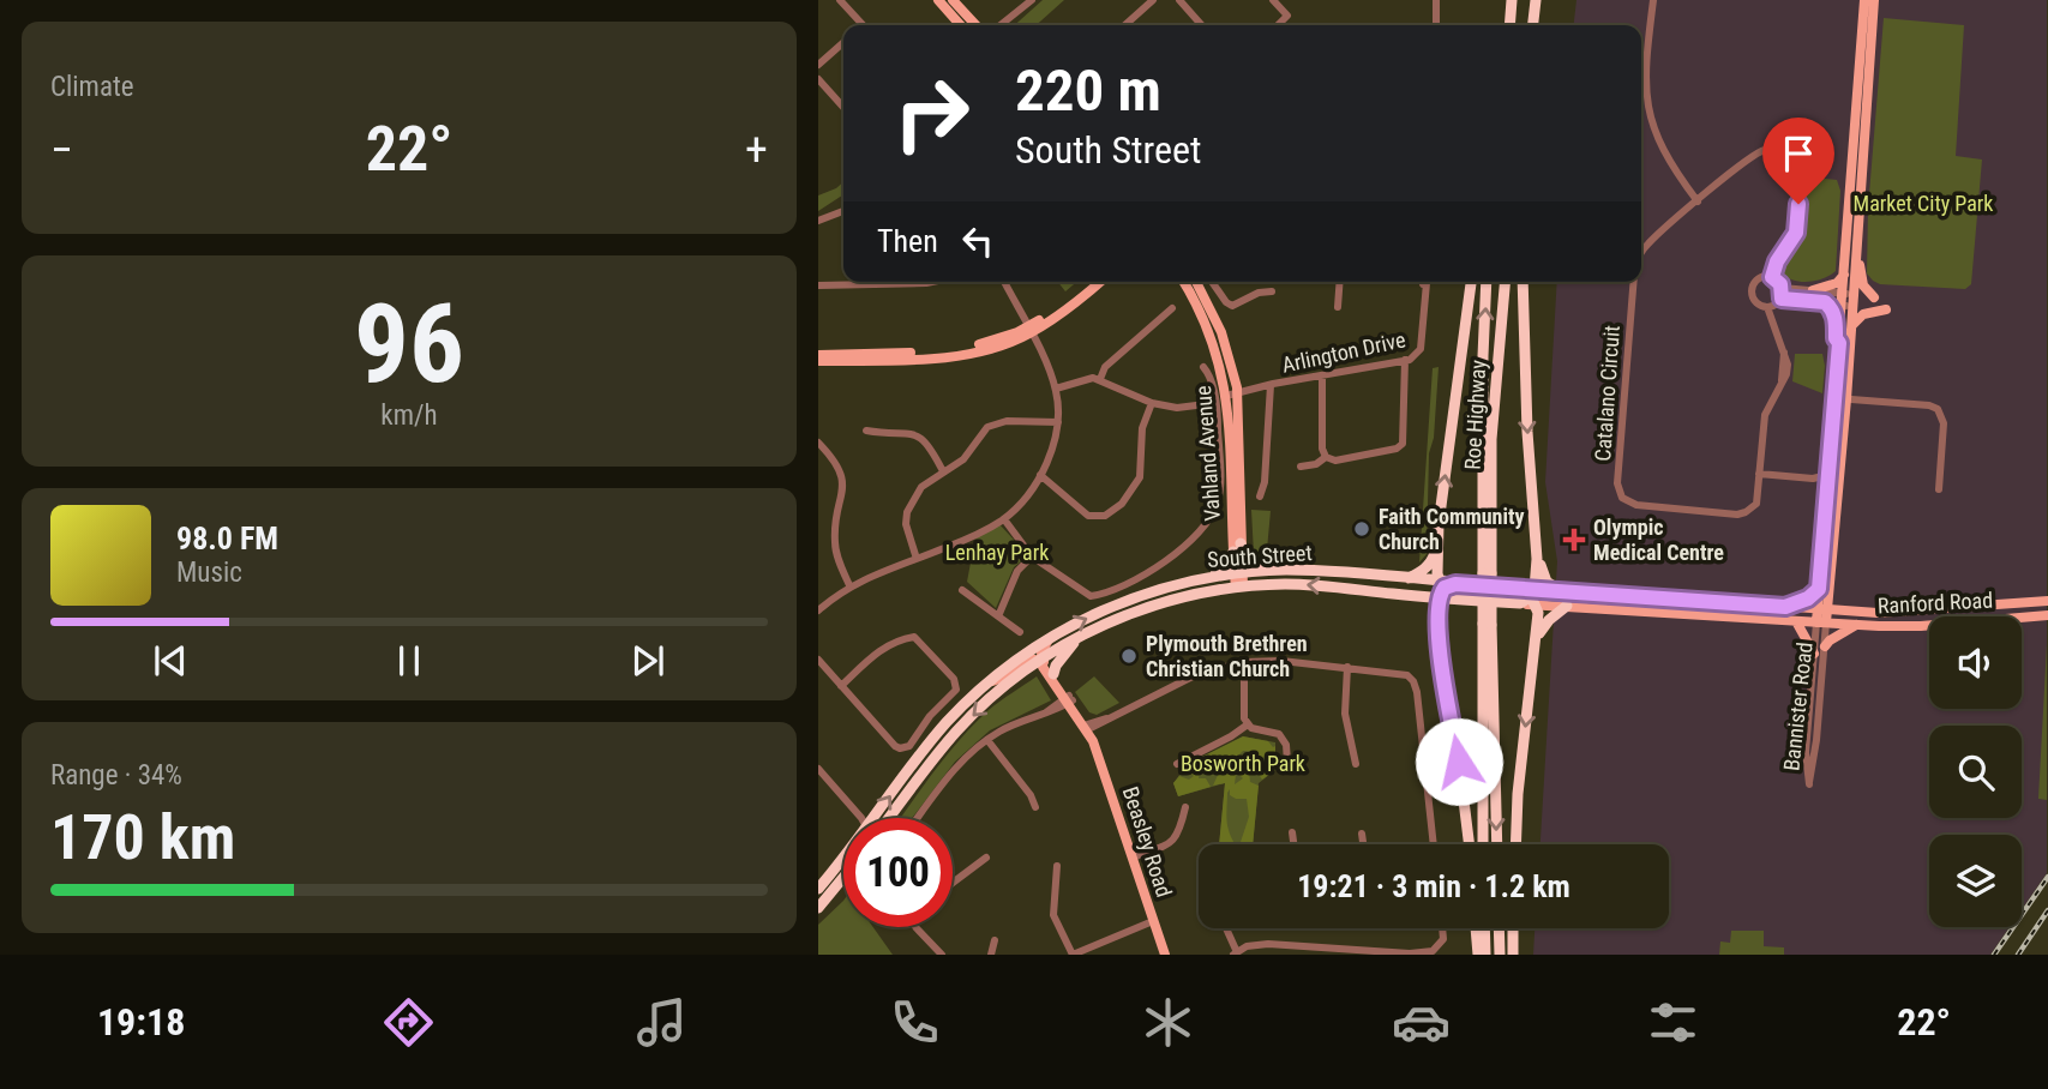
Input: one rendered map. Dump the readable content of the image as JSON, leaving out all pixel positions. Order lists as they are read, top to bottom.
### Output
{
  "streets": {
    "highway": ["Roe Highway", "South Street"],
    "main road": [
      "Vahland Avenue",
      "Ranford Road",
      "Bannister Road",
      "Beasley Road"
    ],
    "street": ["Arlington Drive", "Catalano Circuit"]
  },
  "crossings": [
    ["Arlington Drive", "Vahland Avenue"],
    ["Vahland Avenue", "South Street"],
    ["South Street", "Ranford Road"],
    ["South Street", "Bannister Road"],
    ["South Street", "Beasley Road"],
    ["Ranford Road", "Bannister Road"]
  ],
  "parks": ["Market City Park", "Lenhay Park", "Bosworth Park"],
  "places": {
    "other": ["Faith Community Church", "Plymouth Brethren Christian Church"],
    "health": ["Olympic Medical Centre"]
  },
  "page": {
    "tile": [
      "Climate",
      ["96", "km/h"],
      ["Range · 34%", "170 km"]
    ],
    "turn": ["220 m", "South Street"],
    "heat": ["−", "22°", "+"],
    "then": "Then",
    "song": ["98.0 FM", "Music"],
    "limit": "100",
    "trip": "19:21 · 3 min · 1.2 km",
    "tabs": ["19:18", "22°"]
  }
}
